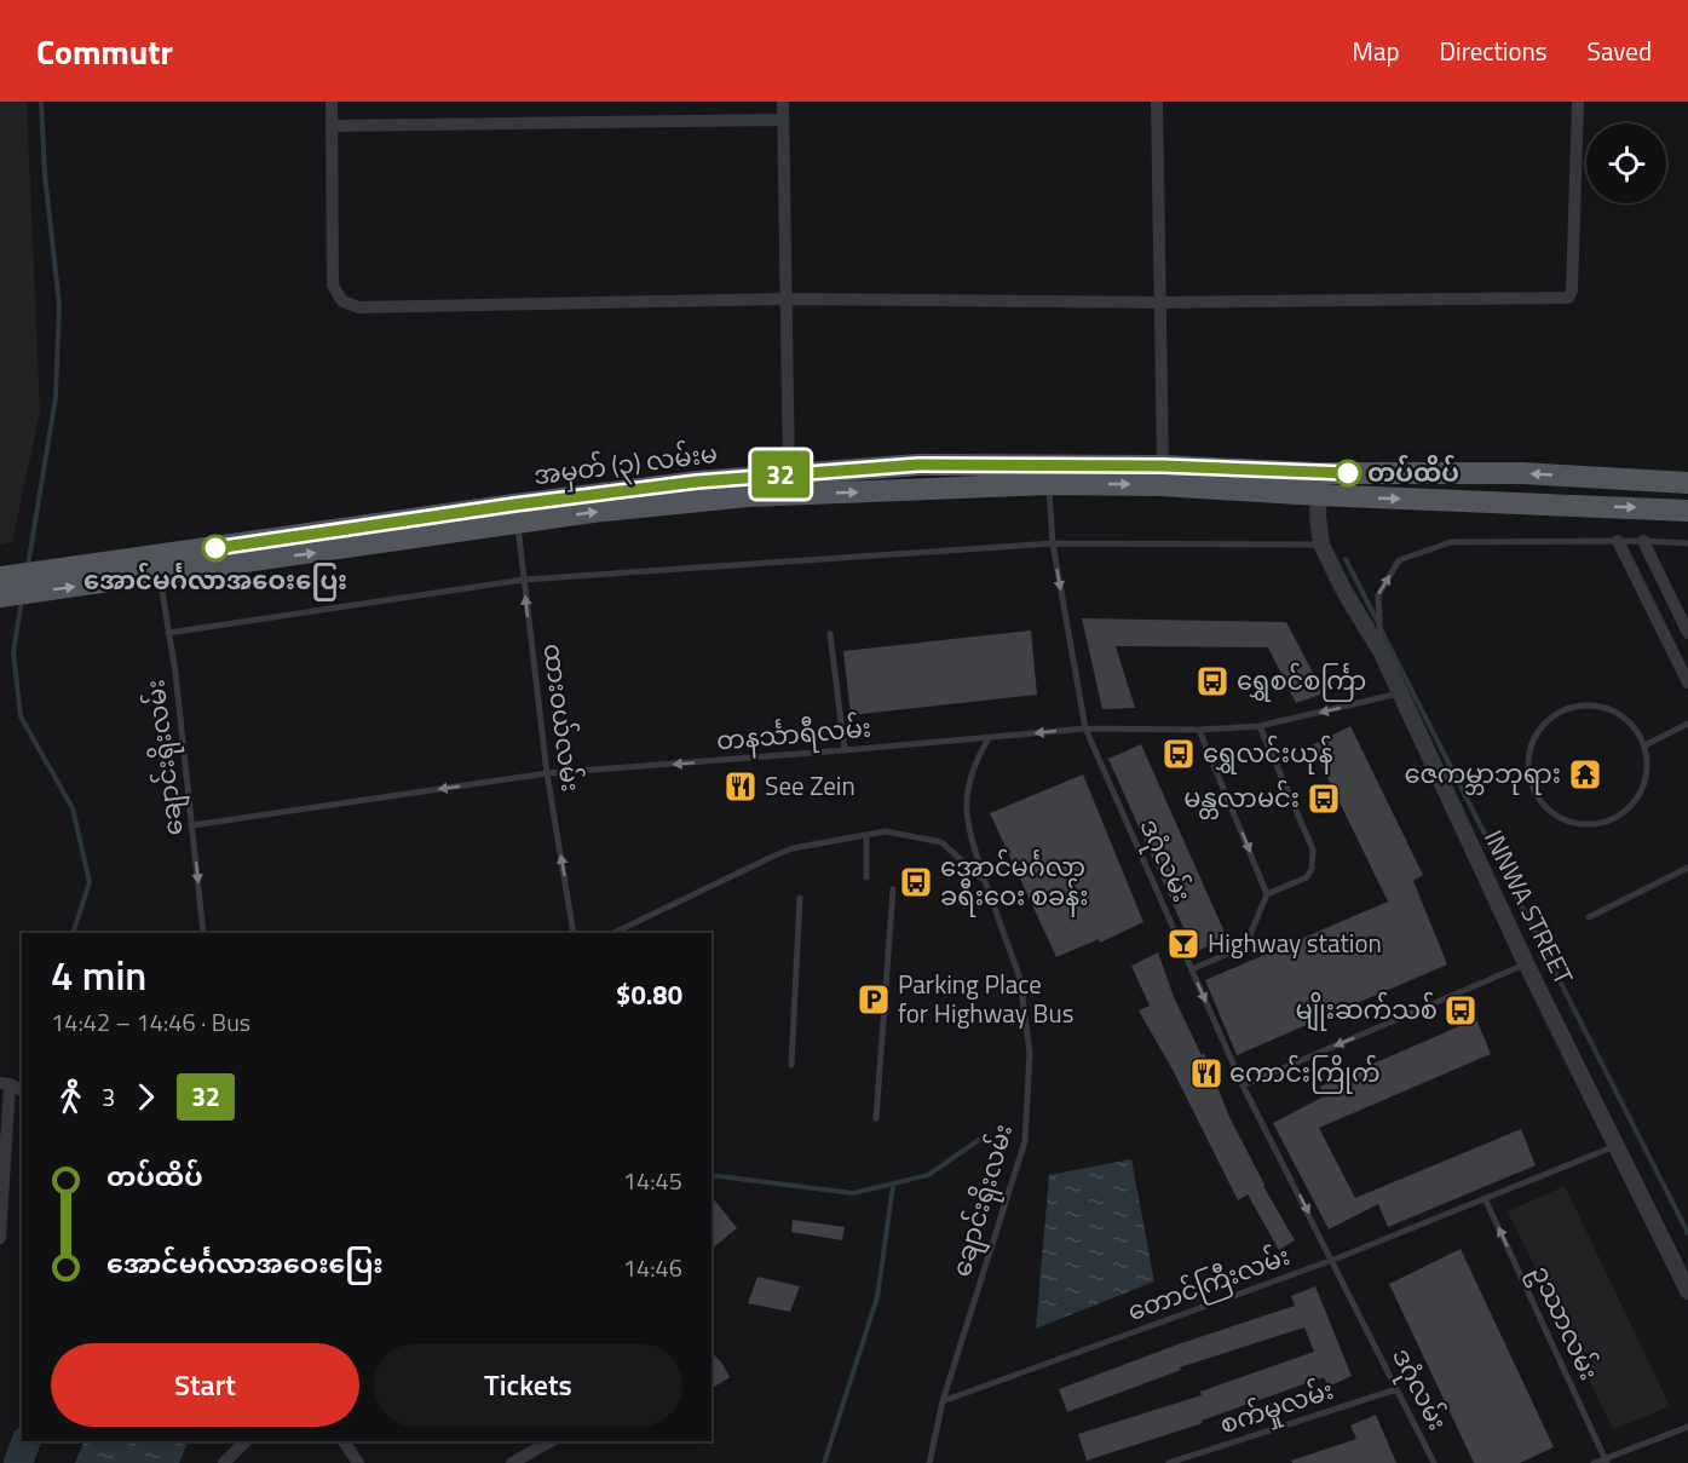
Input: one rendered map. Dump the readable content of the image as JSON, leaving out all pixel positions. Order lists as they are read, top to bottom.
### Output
{
  "streets": {
    "street": ["INNWA STREET"],
    "lane": [
      "ထားဝယ်လမ်း",
      "တနင်္သာရီလမ်း",
      "ချောင်းရိုးလမ်း",
      "ဒဂုံလမ်း",
      "တောင်ကြီးလမ်း",
      "ဥဿာလမ်း",
      "စက်မှုလမ်း"
    ]
  },
  "crossings": [
    ["ထားဝယ်လမ်း", "တနင်္သာရီလမ်း"],
    ["တနင်္သာရီလမ်း", "ချောင်းရိုးလမ်း"],
    ["တနင်္သာရီလမ်း", "ဒဂုံလမ်း"],
    ["တနင်္သာရီလမ်း", "INNWA STREET"],
    ["ချောင်းရိုးလမ်း", "တောင်ကြီးလမ်း"],
    ["ဒဂုံလမ်း", "တောင်ကြီးလမ်း"],
    ["ဒဂုံလမ်း", "စက်မှုလမ်း"],
    ["INNWA STREET", "တောင်ကြီးလမ်း"],
    ["တောင်ကြီးလမ်း", "ဥဿာလမ်း"]
  ],
  "one_way": [
    "ထားဝယ်လမ်း",
    "တနင်္သာရီလမ်း",
    "ဒဂုံလမ်း",
    "ဥဿာလမ်း"
  ],
  "places": {
    "other": ["တပ်ထိပ်", "အောင်မင်္ဂလာအဝေးပြေး"],
    "bus stop": [
      "ရွှေစင်စင်္ကြာ",
      "ရွှေလင်းယုန်",
      "မန္တလာမင်း",
      "အောင်မင်္ဂလာ ခရီးဝေး စခန်း",
      "မျိုးဆက်သစ်"
    ],
    "temple": ["ဇေကမ္ဘာဘုရား"],
    "restaurant": ["See Zein", "ကောင်းကြိုက်"],
    "bar": ["Highway station"],
    "parking": ["Parking Place for Highway Bus"]
  },
  "lines": ["bus line 32"],
  "page": {
    "header": "Commutr",
    "nav": ["Map", "Directions", "Saved"],
    "on_map": "32",
    "heading": ["4 min", "14:42 – 14:46 · Bus", "$0.80"],
    "legs": ["3", "32"],
    "list": [
      {
        "name": "တပ်ထိပ်",
        "value": "14:45"
      },
      {
        "name": "အောင်မင်္ဂလာအဝေးပြေး",
        "value": "14:46"
      }
    ],
    "buttons": ["Start", "Tickets"]
  }
}
